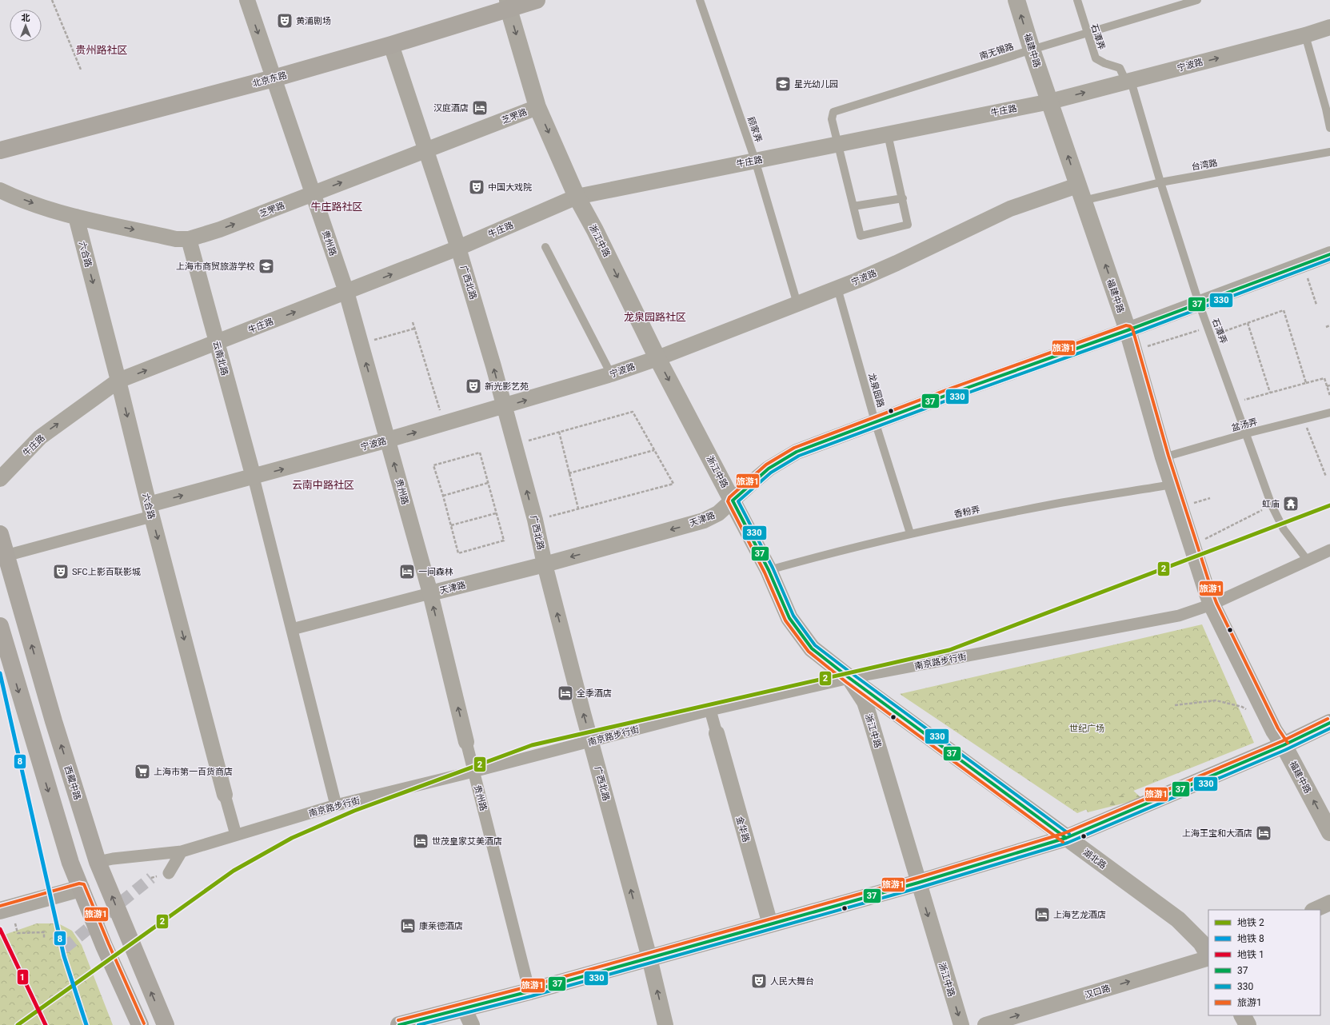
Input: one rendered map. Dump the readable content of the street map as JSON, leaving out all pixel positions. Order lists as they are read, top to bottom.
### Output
{
  "streets": {
    "main road": ["北京东路", "西藏中路"],
    "street": [
      "福建中路",
      "宁波路",
      "牛庄路",
      "芝罘路",
      "浙江中路",
      "贵州路",
      "六合路",
      "广西北路",
      "云南北路",
      "天津路",
      "南京路步行街",
      "金华路",
      "湖北路",
      "汉口路"
    ],
    "lane": [
      "石潭弄",
      "南无锡路",
      "顾家弄",
      "台湾路",
      "龙泉园路",
      "盆汤弄",
      "香粉弄"
    ]
  },
  "crossings": [
    ["石潭弄", "南无锡路"],
    ["石潭弄", "宁波路"],
    ["石潭弄", "台湾路"],
    ["石潭弄", "盆汤弄"],
    ["石潭弄", "天津路"],
    ["石潭弄", "南京路步行街"],
    ["福建中路", "南无锡路"],
    ["福建中路", "宁波路"],
    ["福建中路", "牛庄路"],
    ["福建中路", "台湾路"],
    ["福建中路", "盆汤弄"],
    ["福建中路", "香粉弄"],
    ["福建中路", "天津路"],
    ["福建中路", "南京路步行街"],
    ["南无锡路", "牛庄路"],
    ["宁波路", "牛庄路"],
    ["宁波路", "顾家弄"],
    ["宁波路", "台湾路"],
    ["宁波路", "浙江中路"],
    ["宁波路", "贵州路"],
    ["宁波路", "六合路"],
    ["宁波路", "广西北路"],
    ["宁波路", "云南北路"],
    ["宁波路", "龙泉园路"],
    ["北京东路", "浙江中路"],
    ["北京东路", "贵州路"],
    ["北京东路", "广西北路"],
    ["牛庄路", "顾家弄"],
    ["牛庄路", "浙江中路"],
    ["牛庄路", "贵州路"],
    ["牛庄路", "六合路"],
    ["牛庄路", "广西北路"],
    ["牛庄路", "云南北路"],
    ["芝罘路", "浙江中路"],
    ["芝罘路", "贵州路"],
    ["芝罘路", "六合路"],
    ["芝罘路", "广西北路"],
    ["芝罘路", "云南北路"],
    ["浙江中路", "香粉弄"],
    ["浙江中路", "天津路"],
    ["浙江中路", "南京路步行街"],
    ["浙江中路", "湖北路"],
    ["贵州路", "天津路"],
    ["贵州路", "南京路步行街"],
    ["广西北路", "天津路"],
    ["广西北路", "南京路步行街"],
    ["龙泉园路", "香粉弄"],
    ["龙泉园路", "天津路"],
    ["南京路步行街", "西藏中路"],
    ["南京路步行街", "湖北路"]
  ],
  "one_way": [
    "福建中路",
    "宁波路",
    "牛庄路",
    "芝罘路",
    "浙江中路",
    "广西北路",
    "汉口路"
  ],
  "districts": [
    "贵州路社区",
    "牛庄路社区",
    "龙泉园路社区",
    "云南中路社区"
  ],
  "parks": ["世纪广场"],
  "places": {
    "theatre": [
      "黄浦剧场",
      "中国大戏院",
      "新光影艺苑",
      "SFC上影百联影城",
      "人民大舞台"
    ],
    "school or university": ["星光幼儿园", "上海市商贸旅游学校"],
    "hotel": [
      "汉庭酒店",
      "一间森林",
      "全季酒店",
      "上海王宝和大酒店",
      "世茂皇家艾美酒店",
      "上海艺龙酒店",
      "康莱德酒店"
    ],
    "temple": ["虹庙"],
    "supermarket": ["上海市第一百货商店"]
  },
  "lines": [
    "transit line 37",
    "transit line 330",
    "transit line 旅游1",
    "metro line 2",
    "metro line 8",
    "metro line 1"
  ],
  "legend": [
    "地铁 2",
    "地铁 8",
    "地铁 1",
    "37",
    "330",
    "旅游1"
  ],
  "north": "top"
}
